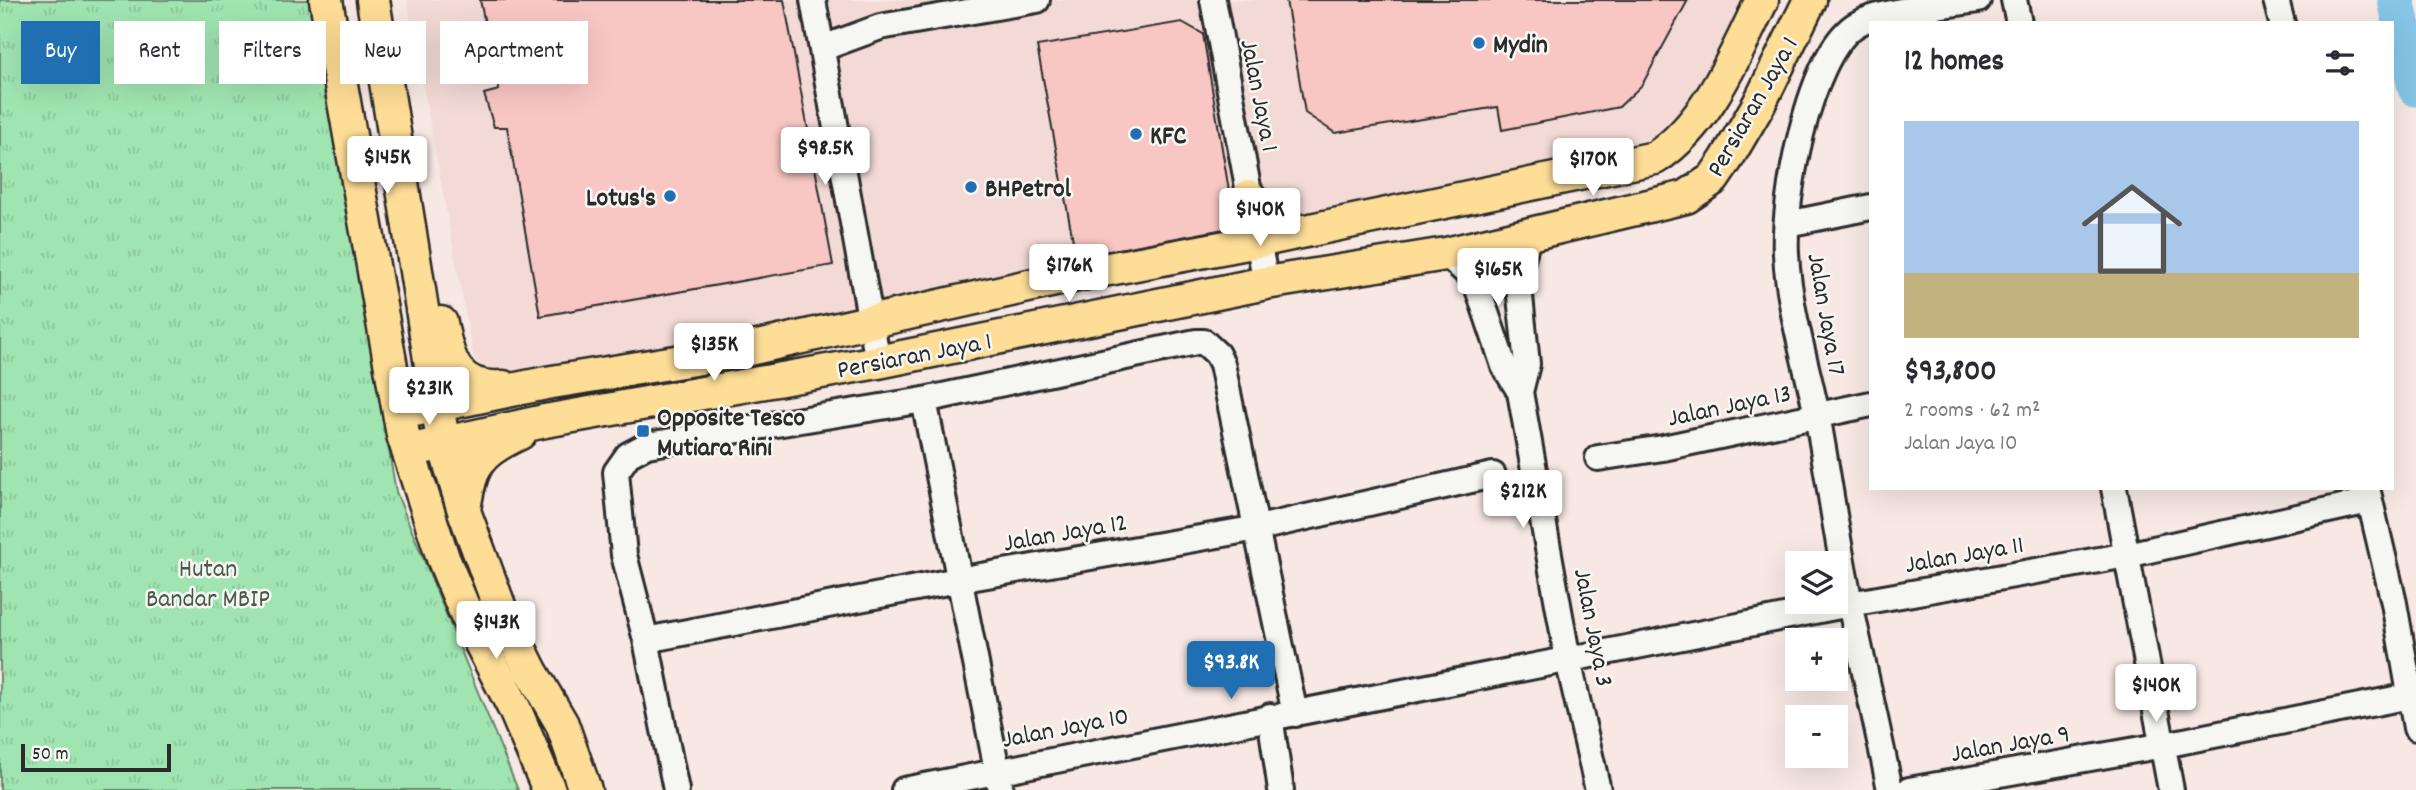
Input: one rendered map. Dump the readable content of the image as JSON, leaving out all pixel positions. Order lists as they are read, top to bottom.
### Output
{
  "streets": {
    "main road": ["Persiaran Jaya 1"],
    "street": [
      "Jalan Jaya 1",
      "Jalan Jaya 17",
      "Jalan Jaya 13",
      "Jalan Jaya 12",
      "Jalan Jaya 11",
      "Jalan Jaya 3",
      "Jalan Jaya 10",
      "Jalan Jaya 9"
    ]
  },
  "crossings": [
    ["Jalan Jaya 1", "Persiaran Jaya 1"],
    ["Jalan Jaya 17", "Jalan Jaya 13"],
    ["Jalan Jaya 17", "Jalan Jaya 11"],
    ["Jalan Jaya 11", "Jalan Jaya 3"],
    ["Jalan Jaya 11", "Jalan Jaya 10"],
    ["Jalan Jaya 3", "Jalan Jaya 10"]
  ],
  "parks": ["Hutan Bandar MBIP"],
  "places": {
    "other": [
      "Mydin",
      "KFC",
      "BHPetrol",
      "Lotus's"
    ],
    "transit": ["Opposite Tesco Mutiara Rini"]
  },
  "scale_bar": "50 m",
  "page": {
    "chip": [
      "Buy",
      "Rent",
      "Filters",
      "New",
      "Apartment"
    ],
    "heading": "12 homes",
    "list": [
      {
        "name": "$93,800",
        "note": "2 rooms · 62 m² · Jalan Jaya 10"
      }
    ],
    "price": [
      "$98.5K",
      "$145K",
      "$170K",
      "$140K",
      "$176K",
      "$165K",
      "$135K",
      "$231K",
      "$212K",
      "$143K",
      "$93.8K",
      "$140K"
    ],
    "map_buttons": ["+", "−"],
    "scale": "50 m"
  }
}
